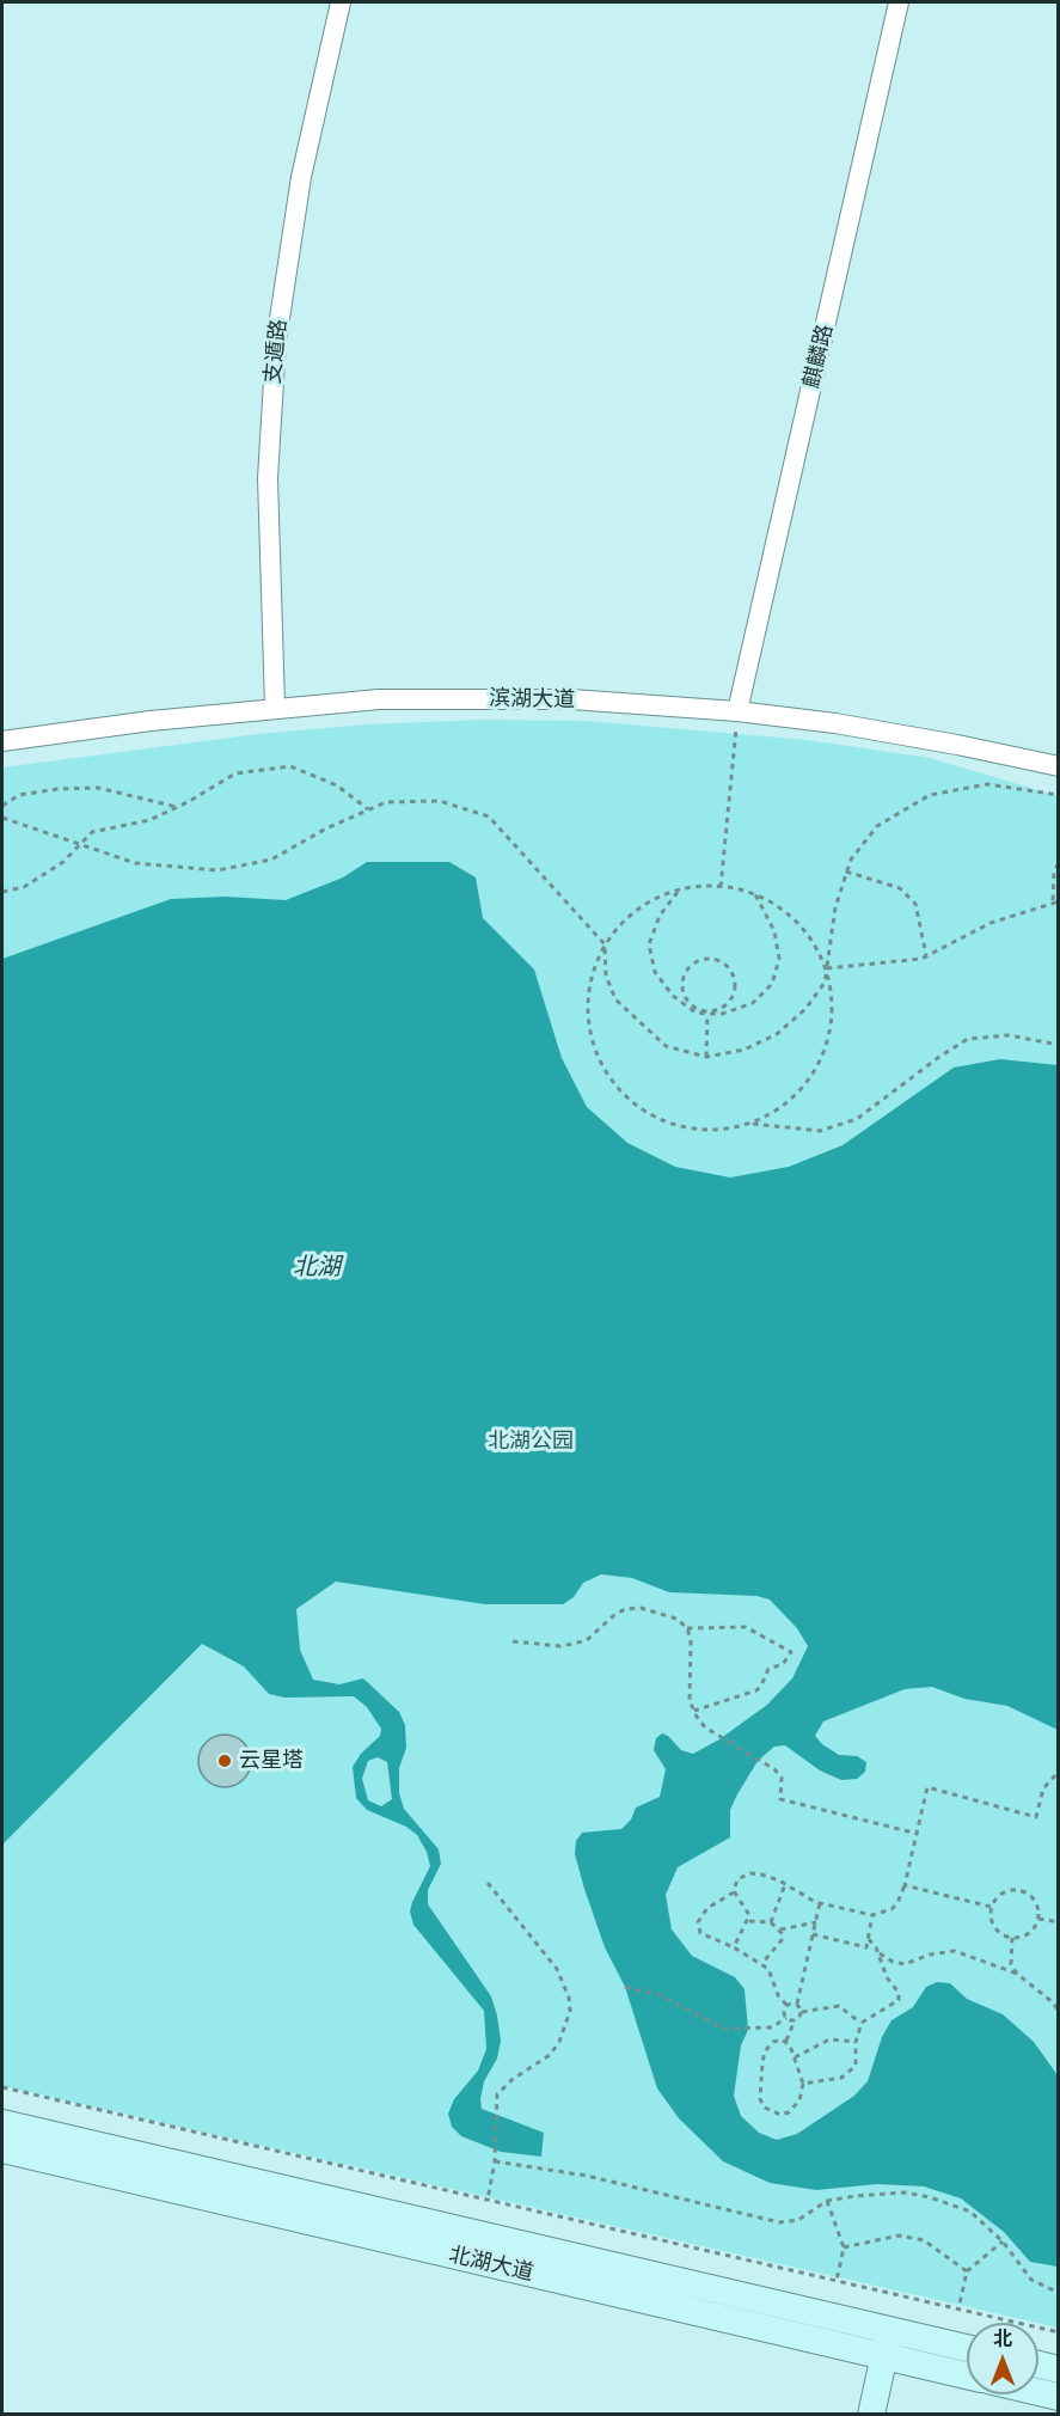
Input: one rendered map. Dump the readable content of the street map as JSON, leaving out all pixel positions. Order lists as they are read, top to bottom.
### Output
{
  "streets": {
    "main road": ["北湖大道"],
    "street": ["支遁路", "麒麟路", "滨湖大道"]
  },
  "crossings": [
    ["支遁路", "滨湖大道"],
    ["麒麟路", "滨湖大道"]
  ],
  "water": ["北湖"],
  "parks": ["北湖公园"],
  "places": ["云星塔"],
  "north": "top"
}
